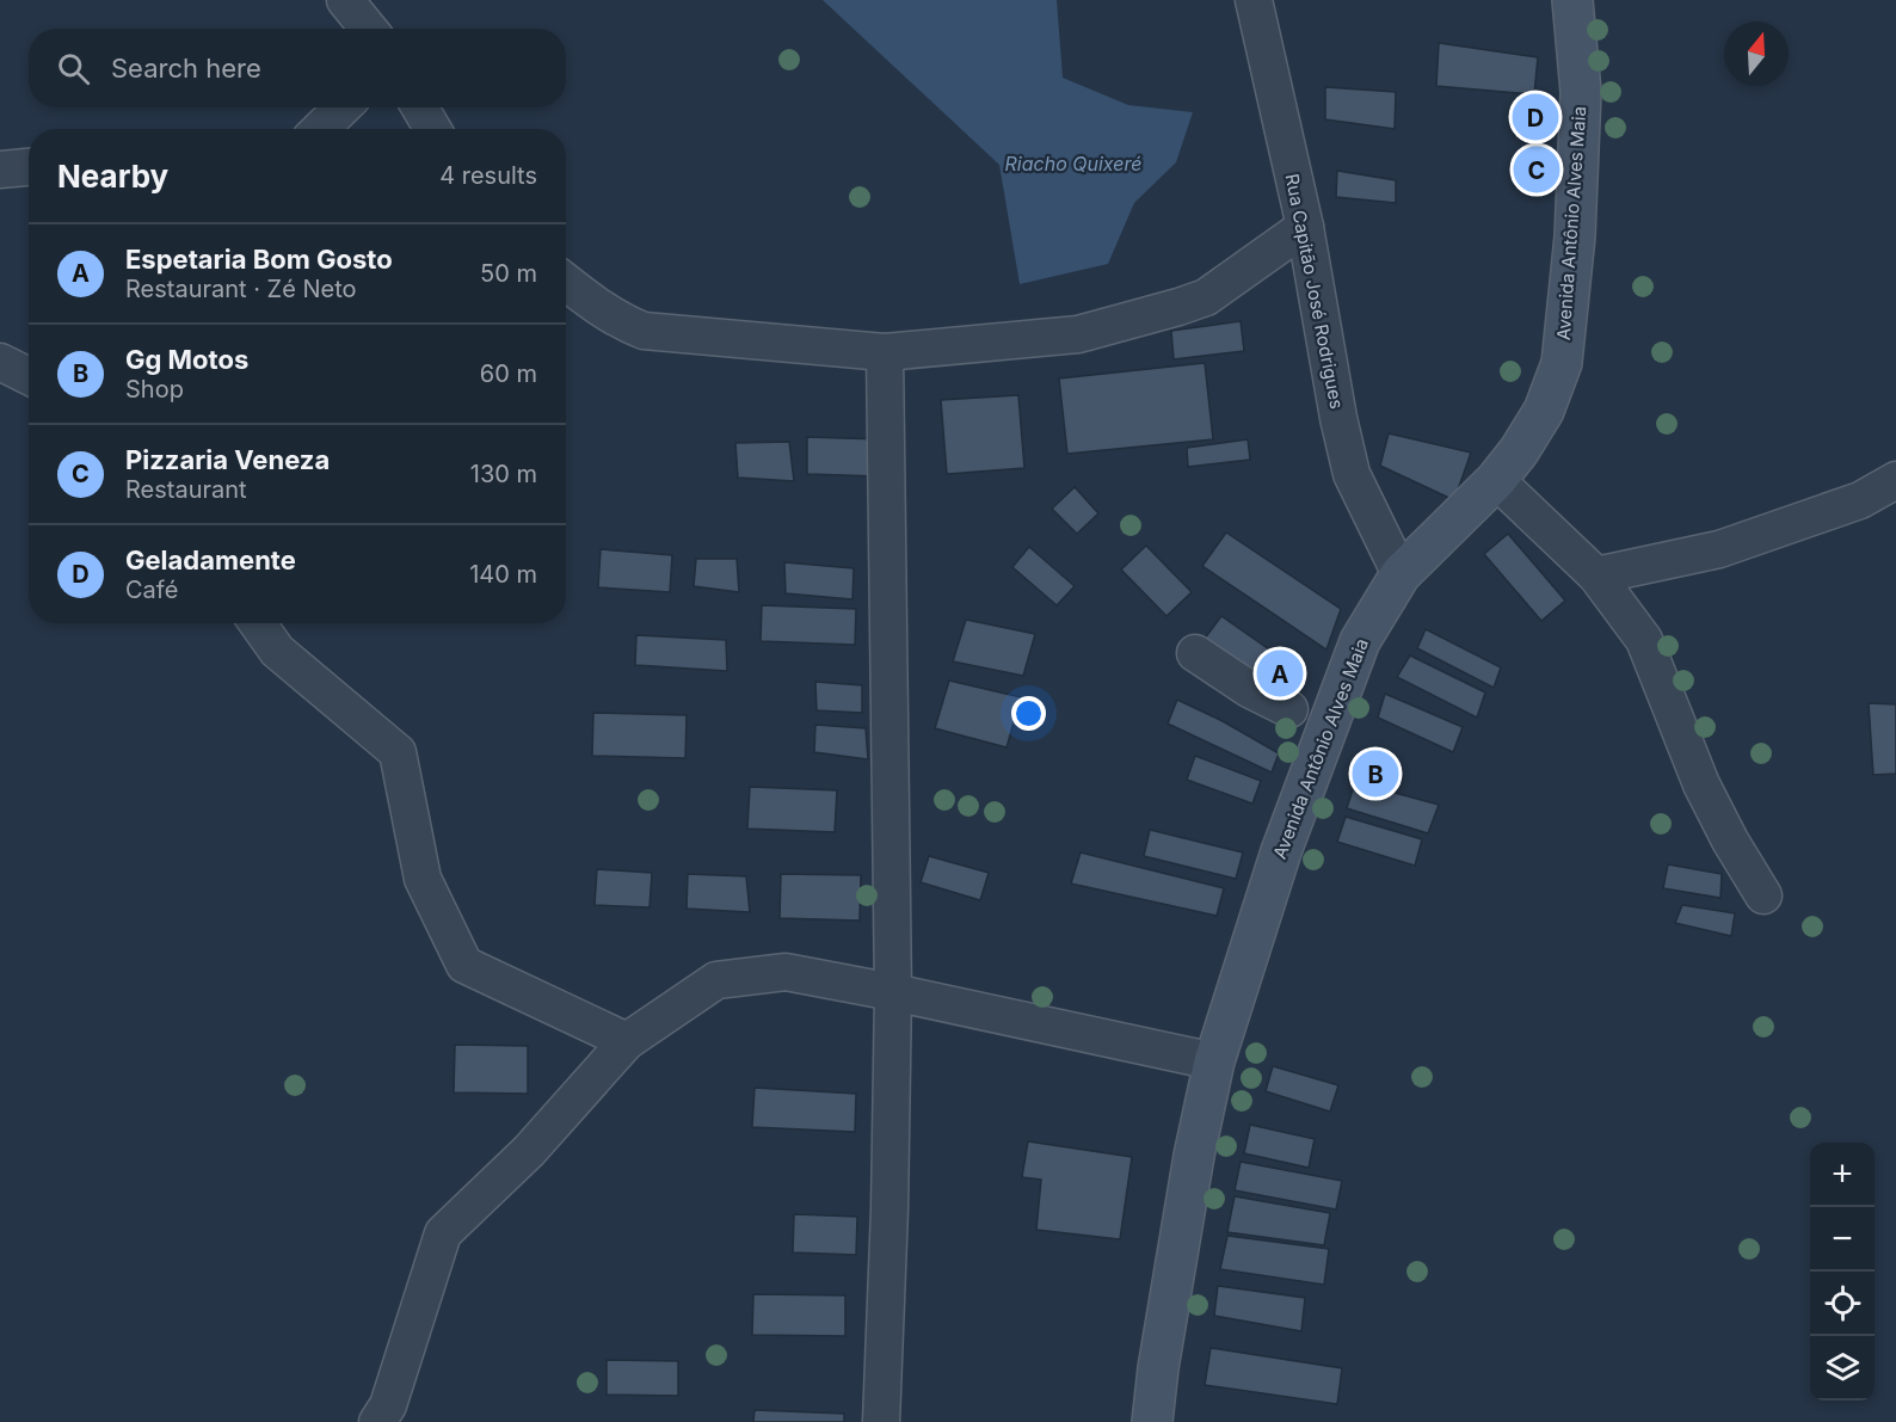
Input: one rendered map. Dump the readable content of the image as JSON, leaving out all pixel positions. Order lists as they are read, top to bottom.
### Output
{
  "streets": {
    "main road": ["Avenida Antônio Alves Maia"],
    "street": ["Rua Capitão José Rodrigues"]
  },
  "crossings": [
    ["Avenida Antônio Alves Maia", "Rua Capitão José Rodrigues"]
  ],
  "water": ["Riacho Quixeré"],
  "north": "top",
  "page": {
    "search": "Search here",
    "pins": [
      "D",
      "C",
      "A",
      "B"
    ],
    "heading": ["Nearby", "4 results"],
    "list": [
      {
        "mark": "A",
        "name": "Espetaria Bom Gosto",
        "note": "Restaurant · Zé Neto",
        "value": "50 m"
      },
      {
        "mark": "B",
        "name": "Gg Motos",
        "note": "Shop",
        "value": "60 m"
      },
      {
        "mark": "C",
        "name": "Pizzaria Veneza",
        "note": "Restaurant",
        "value": "130 m"
      },
      {
        "mark": "D",
        "name": "Geladamente",
        "note": "Café",
        "value": "140 m"
      }
    ],
    "map_buttons": ["+", "−"]
  }
}
